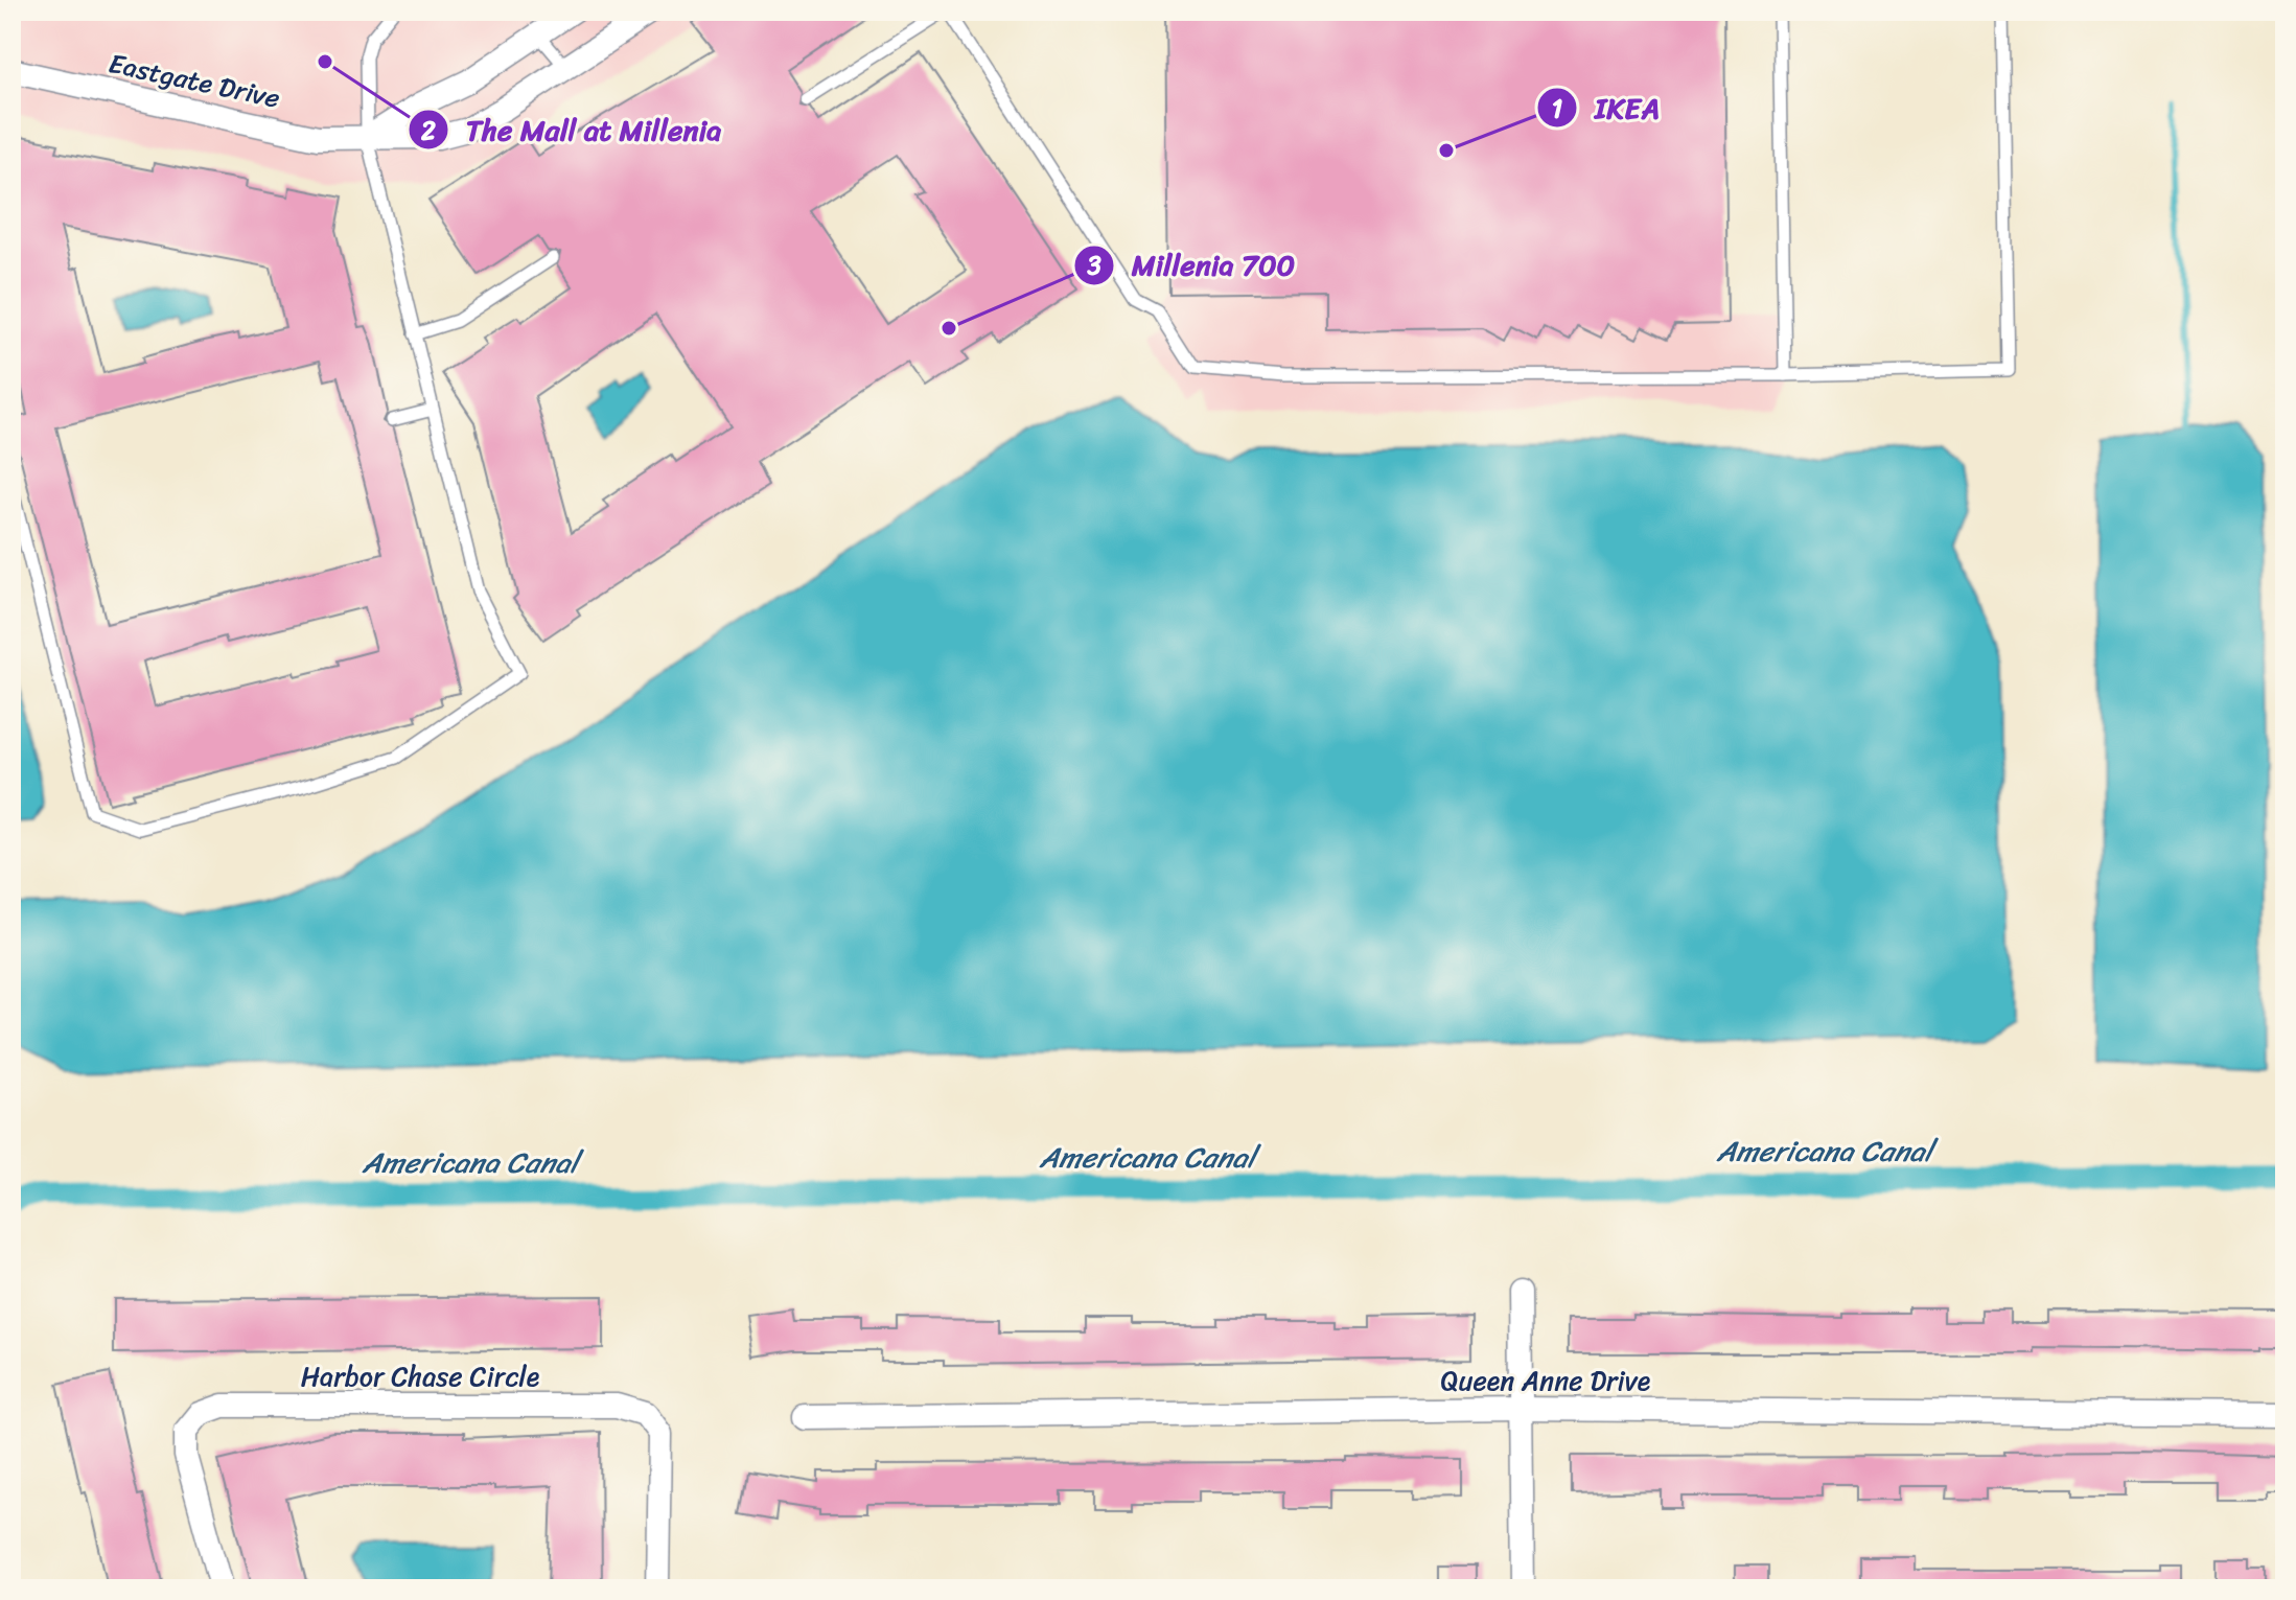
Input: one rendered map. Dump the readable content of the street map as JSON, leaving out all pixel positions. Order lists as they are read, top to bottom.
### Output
{
  "streets": {
    "street": ["Eastgate Drive", "Harbor Chase Circle", "Queen Anne Drive"]
  },
  "water": ["Americana Canal"],
  "places": ["The Mall at Millenia", "IKEA", "Millenia 700"]
}
